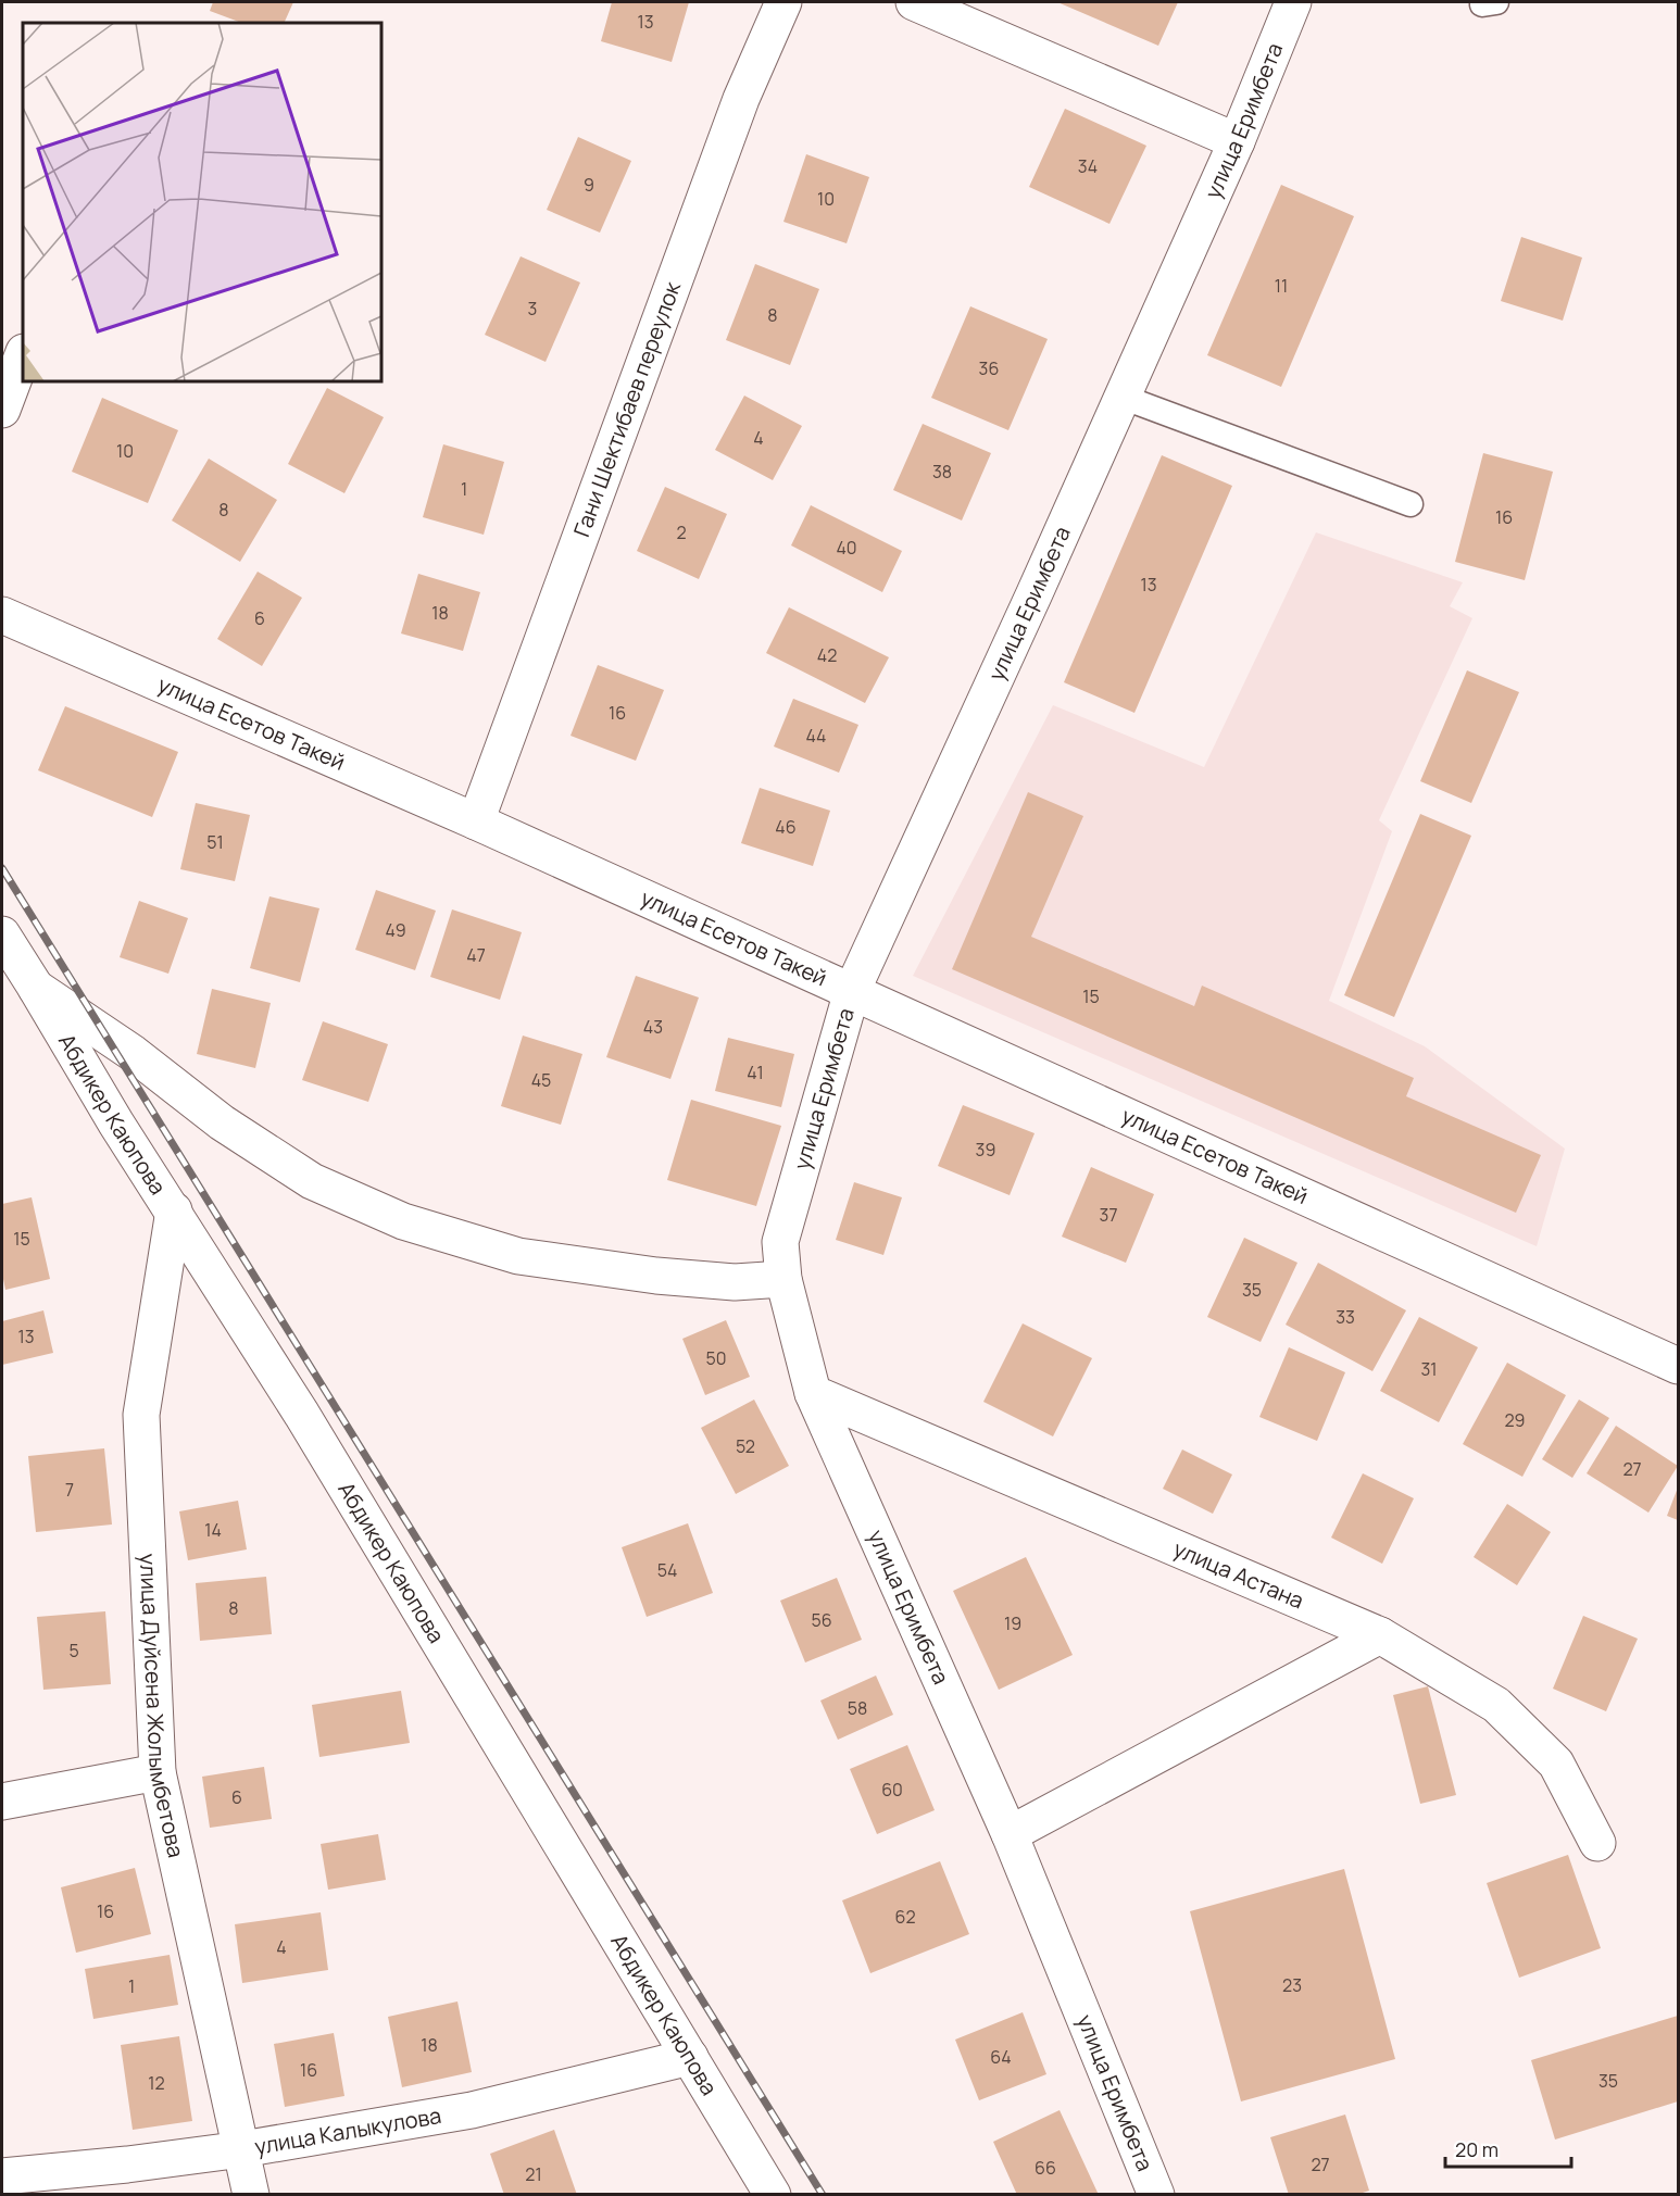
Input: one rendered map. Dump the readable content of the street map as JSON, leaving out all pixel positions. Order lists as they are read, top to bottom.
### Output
{
  "streets": {
    "street": [
      "улица Еримбета",
      "Гани Шектибаев переулок",
      "улица Есетов Такей",
      "Абдикер Каюпова",
      "улица Астана",
      "улица Дуйсена Жолымбетова",
      "улица Калыкулова"
    ]
  },
  "crossings": [
    ["улица Еримбета", "улица Есетов Такей"],
    ["улица Еримбета", "улица Астана"],
    ["Гани Шектибаев переулок", "улица Есетов Такей"],
    ["Абдикер Каюпова", "улица Дуйсена Жолымбетова"],
    ["Абдикер Каюпова", "улица Калыкулова"],
    ["улица Дуйсена Жолымбетова", "улица Калыкулова"]
  ],
  "house_numbers": [
    "13",
    "34",
    "9",
    "10",
    "11",
    "3",
    "8",
    "36",
    "4",
    "10",
    "38",
    "1",
    "8",
    "16",
    "2",
    "40",
    "13",
    "18",
    "6",
    "42",
    "16",
    "44",
    "46",
    "51",
    "49",
    "47",
    "15",
    "43",
    "41",
    "45",
    "39",
    "37",
    "15",
    "35",
    "33",
    "13",
    "50",
    "31",
    "29",
    "52",
    "27",
    "7",
    "14",
    "54",
    "8",
    "56",
    "19",
    "5",
    "58",
    "60",
    "6",
    "16",
    "62",
    "4",
    "23",
    "1",
    "18",
    "64",
    "16",
    "35",
    "12",
    "27",
    "66",
    "21"
  ],
  "scale_bar": "20 m"
}
